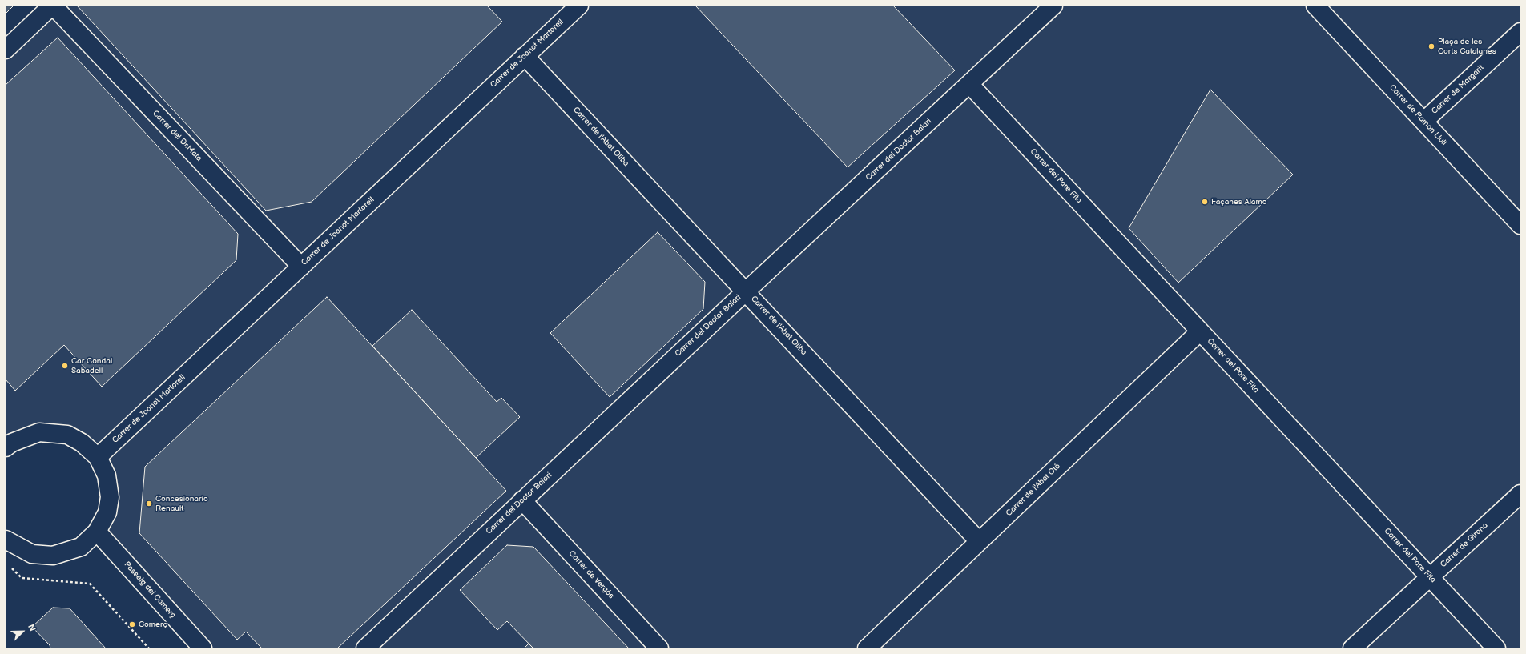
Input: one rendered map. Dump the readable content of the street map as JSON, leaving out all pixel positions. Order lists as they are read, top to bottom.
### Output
{
  "streets": {
    "street": [
      "Carrer de Joanot Martorell",
      "Carrer de Margarit",
      "Carrer de Ramon Llull",
      "Carrer del Dr.Mata",
      "Carrer de l'Abat Oliba",
      "Carrer del Doctor Balari",
      "Carrer del Pare Fita",
      "Carrer de l'Abat Otó",
      "Carrer de Girona",
      "Carrer de Vergós",
      "Passeig del Comerç"
    ]
  },
  "crossings": [
    ["Carrer de Joanot Martorell", "Carrer del Dr.Mata"],
    ["Carrer de Joanot Martorell", "Carrer de l'Abat Oliba"],
    ["Carrer de Margarit", "Carrer de Ramon Llull"],
    ["Carrer de l'Abat Oliba", "Carrer del Doctor Balari"],
    ["Carrer de l'Abat Oliba", "Carrer de l'Abat Otó"],
    ["Carrer del Doctor Balari", "Carrer del Pare Fita"],
    ["Carrer del Doctor Balari", "Carrer de Vergós"],
    ["Carrer del Pare Fita", "Carrer de l'Abat Otó"],
    ["Carrer del Pare Fita", "Carrer de Girona"]
  ],
  "places": [
    "Plaça de les Corts Catalanes",
    "Façanes Alamo",
    "Car Condal Sabadell",
    "Concesionario Renault",
    "Comerç"
  ],
  "north": "top right"
}
